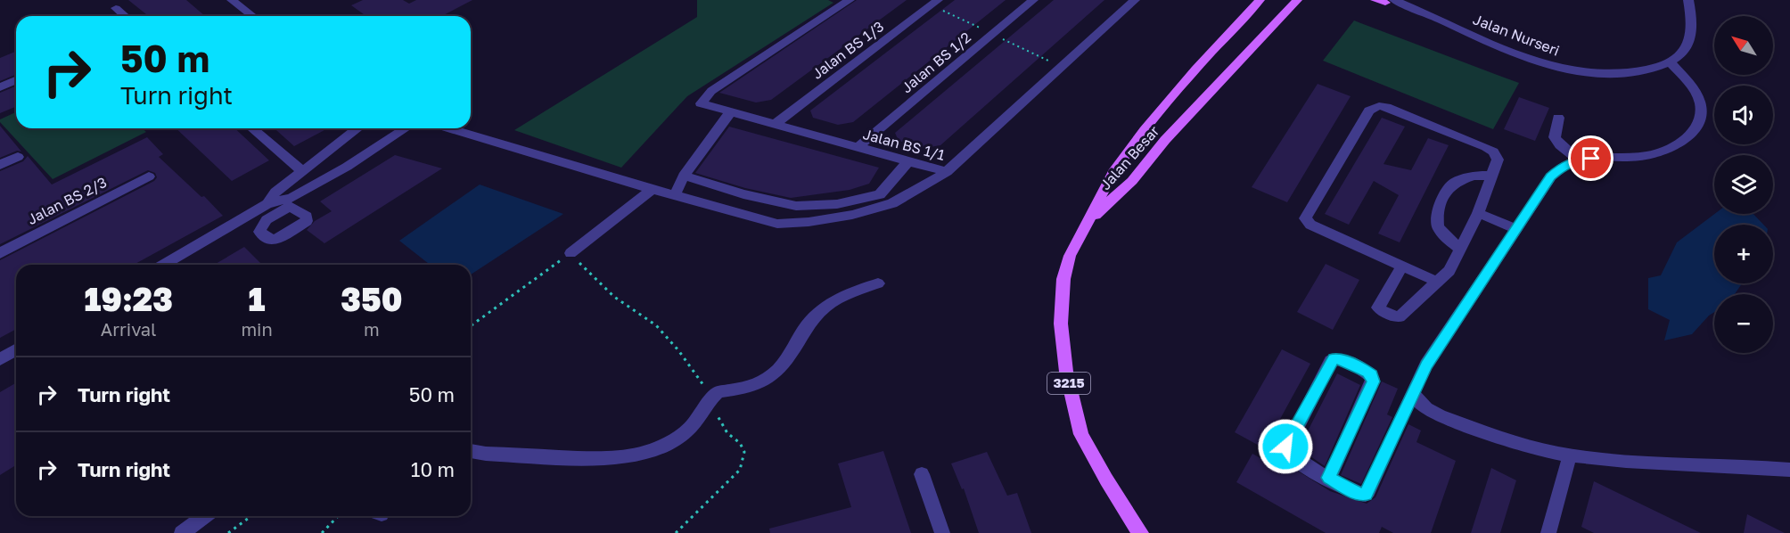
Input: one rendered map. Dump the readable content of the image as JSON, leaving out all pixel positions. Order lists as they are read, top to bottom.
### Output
{
  "streets": {
    "main road": ["Jalan Besar", "3215"],
    "street": [
      "Jalan Nurseri",
      "Jalan BS 1/3",
      "Jalan BS 1/2",
      "Jalan BS 1/1",
      "Jalan BS 2/3"
    ]
  },
  "crossings": [
    ["Jalan BS 1/3", "Jalan BS 1/1"],
    ["Jalan BS 1/2", "Jalan BS 1/1"],
    ["Jalan Besar", "3215"]
  ],
  "north": "top left",
  "page": {
    "map_buttons": ["+", "−"],
    "turn": ["50 m", "Turn right"],
    "eta": [
      "19:23",
      "Arrival",
      "1",
      "min",
      "350",
      "m"
    ],
    "list": [
      {
        "name": "Turn right",
        "value": "50 m"
      },
      {
        "name": "Turn right",
        "value": "10 m"
      }
    ]
  }
}
